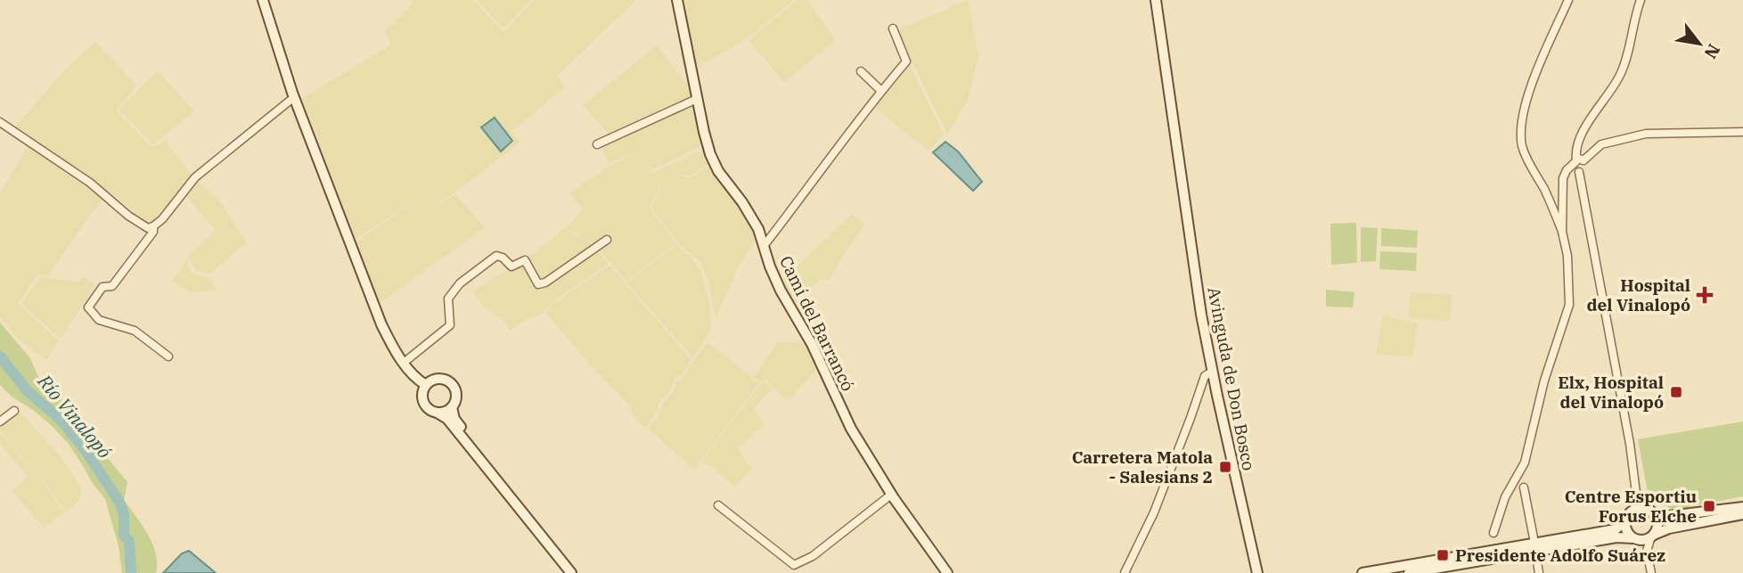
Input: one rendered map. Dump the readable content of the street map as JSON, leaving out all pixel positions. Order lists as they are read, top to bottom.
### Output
{
  "streets": {
    "main road": ["Camí del Barrancó", "Avinguda de Don Bosco"]
  },
  "water": ["Río Vinalopó"],
  "places": {
    "health": ["Hospital del Vinalopó"],
    "transit": [
      "Elx, Hospital del Vinalopó",
      "Carretera Matola - Salesians 2",
      "Centre Esportiu Forus Elche",
      "Presidente Adolfo Suárez"
    ]
  },
  "north": "bottom right"
}
